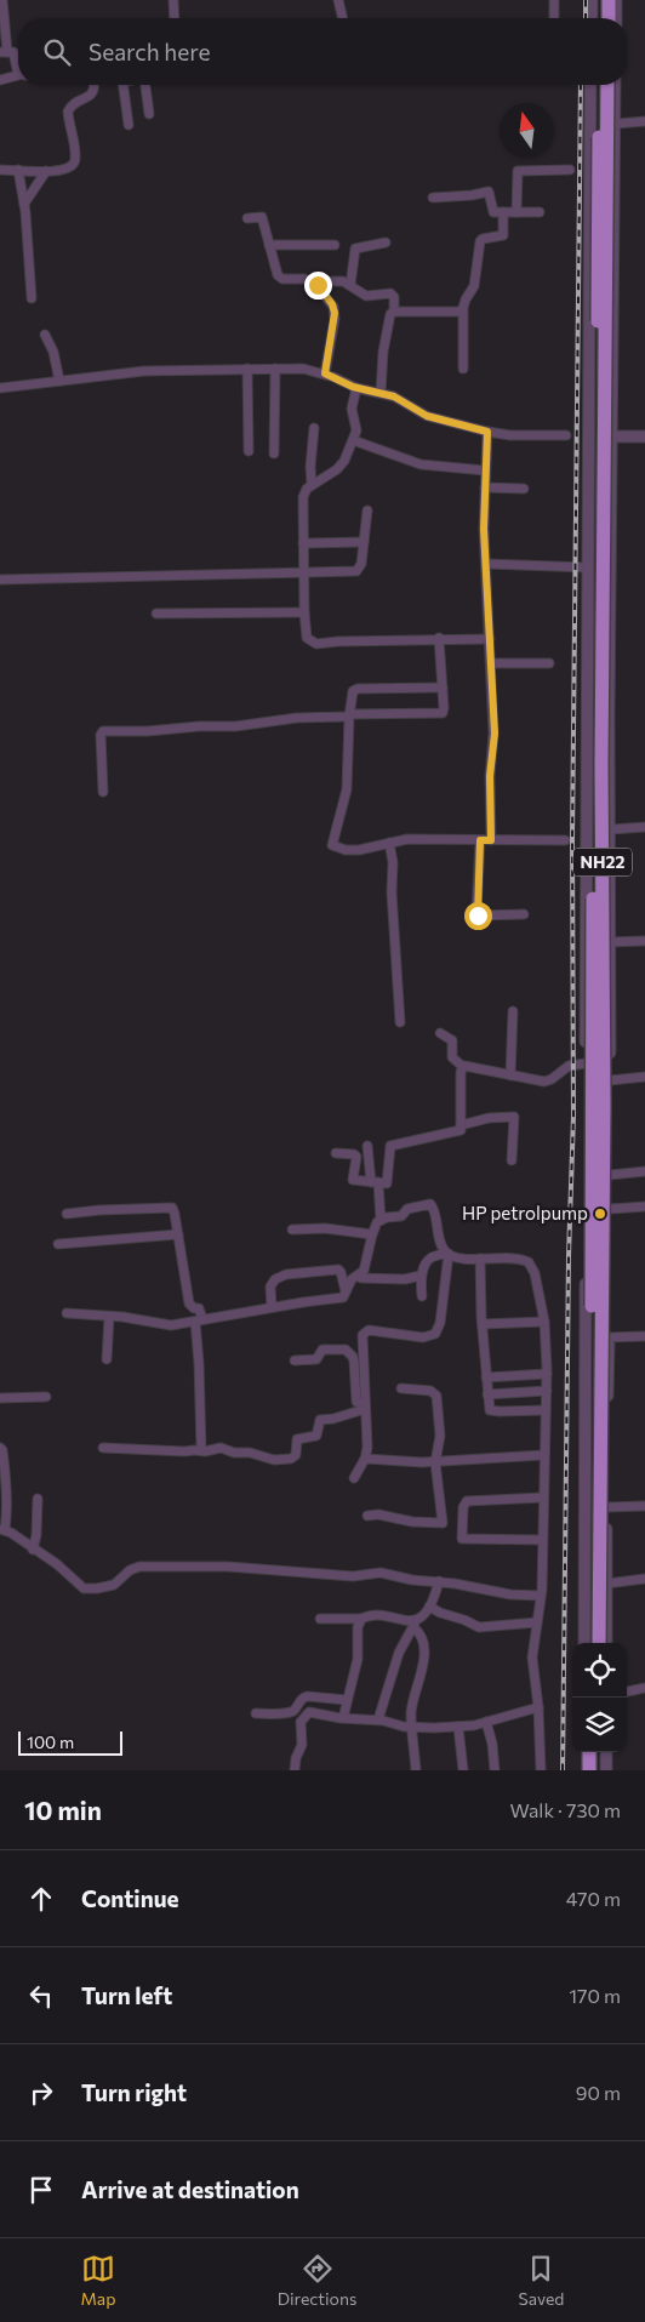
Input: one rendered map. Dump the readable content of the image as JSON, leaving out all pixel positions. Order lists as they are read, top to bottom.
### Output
{
  "streets": {
    "highway": ["NH22"]
  },
  "places": ["HP petrolpump"],
  "scale_bar": "100 m",
  "north": "top",
  "page": {
    "search": "Search here",
    "scale": "100 m",
    "heading": ["10 min", "Walk · 730 m"],
    "list": [
      ["Continue", "470 m"],
      ["Turn left", "170 m"],
      ["Turn right", "90 m"],
      "Arrive at destination"
    ],
    "nav": ["Map", "Directions", "Saved"]
  }
}
